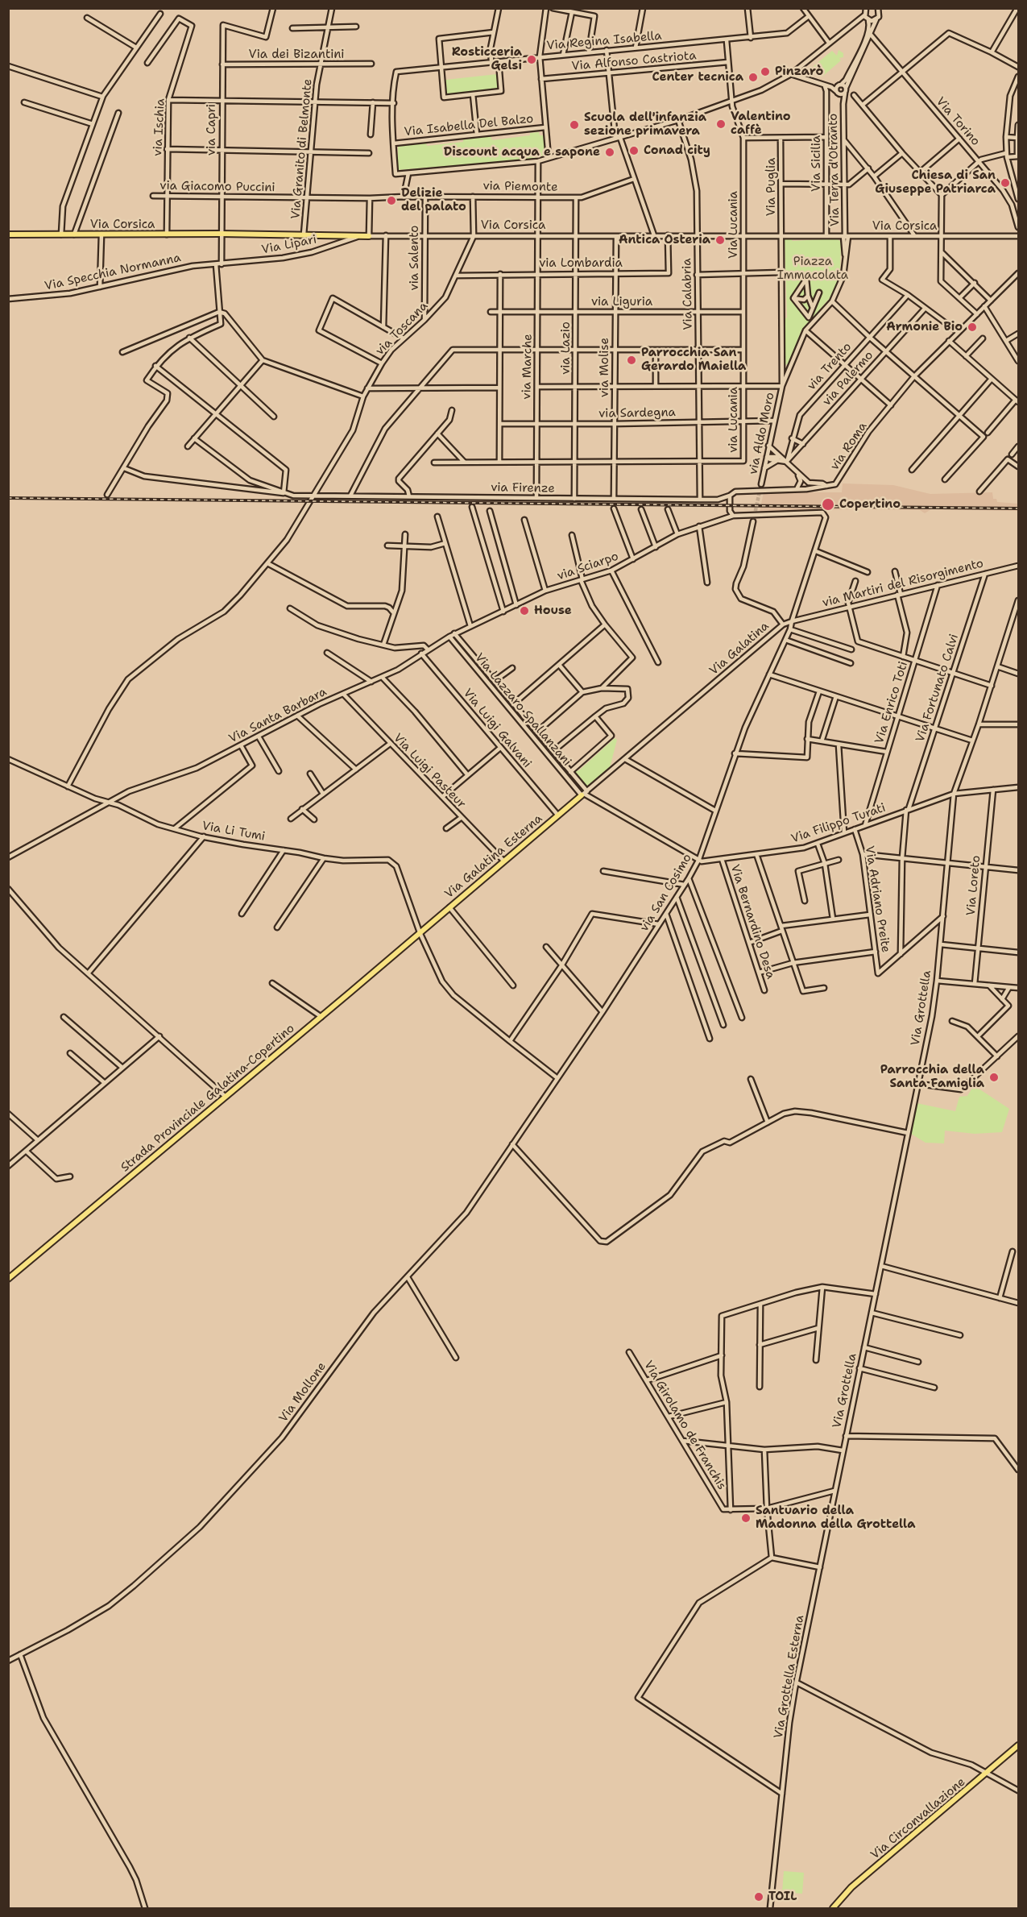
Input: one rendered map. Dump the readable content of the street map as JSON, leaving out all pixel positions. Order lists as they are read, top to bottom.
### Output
{
  "streets": {
    "main road": [
      "Via Corsica",
      "Via Galatina Esterna",
      "Strada Provinciale Galatina-Copertino",
      "Via Circonvallazione"
    ],
    "street": [
      "Via Regina Isabella",
      "Via dei Bizantini",
      "Via Alfonso Castriota",
      "Via Torino",
      "Via Isabella Del Balzo",
      "via Ischia",
      "via Capri",
      "Via Granito di Belmonte",
      "Via Sicilia",
      "Via Terra d'Otranto",
      "via Giacomo Puccini",
      "via Piemonte",
      "Via Puglia",
      "Via Lucania",
      "Via Lipari",
      "via Salento",
      "via Lombardia",
      "Via Specchia Normanna",
      "Via Calabria",
      "via Liguria",
      "via Toscana",
      "via Lazio",
      "via Marche",
      "via Trento",
      "via Molise",
      "via Palermo",
      "via Sardegna",
      "via Lucania",
      "via Aldo Moro",
      "via Roma",
      "via Firenze",
      "via Sciarpo",
      "via Martiri del Risorgimento",
      "Via Galatina",
      "Via Fortunato Calvi",
      "Via Enrico Toti",
      "Via Lazzaro Spallanzani",
      "Via Santa Barbara",
      "Via Luigi Galvani",
      "Via Luigi Pasteur",
      "Via Filippo Turati",
      "Via Li Tumi",
      "Via Loreto",
      "via San Cosimo",
      "Via Adriano Preite",
      "Via Bernardino Desa",
      "Via Grottella",
      "Via Mollone",
      "Via Girolamo de Franchis",
      "Via Grottella Esterna"
    ]
  },
  "crossings": [
    ["Via Regina Isabella", "Via Lucania"],
    ["Via dei Bizantini", "via Capri"],
    ["Via dei Bizantini", "Via Granito di Belmonte"],
    ["Via Alfonso Castriota", "Via Lucania"],
    ["Via Torino", "Via Terra d'Otranto"],
    ["via Ischia", "via Giacomo Puccini"],
    ["via Ischia", "Via Corsica"],
    ["via Capri", "via Giacomo Puccini"],
    ["via Capri", "Via Corsica"],
    ["via Capri", "Via Lipari"],
    ["via Capri", "Via Specchia Normanna"],
    ["Via Granito di Belmonte", "via Giacomo Puccini"],
    ["Via Granito di Belmonte", "Via Corsica"],
    ["Via Sicilia", "Via Corsica"],
    ["Via Terra d'Otranto", "Via Corsica"],
    ["via Giacomo Puccini", "via Piemonte"],
    ["via Piemonte", "via Salento"],
    ["via Piemonte", "via Toscana"],
    ["via Piemonte", "via Lazio"],
    ["Via Puglia", "Via Corsica"],
    ["Via Puglia", "via Aldo Moro"],
    ["Via Corsica", "Via Lucania"],
    ["Via Corsica", "Via Lipari"],
    ["Via Corsica", "via Salento"],
    ["Via Corsica", "via Lombardia"],
    ["Via Corsica", "Via Calabria"],
    ["Via Corsica", "via Toscana"],
    ["Via Corsica", "via Lazio"],
    ["Via Corsica", "via Marche"],
    ["Via Corsica", "via Molise"],
    ["Via Lucania", "via Liguria"],
    ["Via Lucania", "via Lucania"],
    ["Via Lipari", "Via Specchia Normanna"],
    ["via Salento", "via Toscana"],
    ["via Lombardia", "via Toscana"],
    ["via Lombardia", "via Lazio"],
    ["via Lombardia", "via Marche"],
    ["via Lombardia", "via Molise"],
    ["Via Calabria", "via Liguria"],
    ["Via Calabria", "via Sardegna"],
    ["Via Calabria", "via Lucania"],
    ["Via Calabria", "via Firenze"],
    ["via Liguria", "via Lazio"],
    ["via Liguria", "via Marche"],
    ["via Liguria", "via Molise"],
    ["via Toscana", "via Firenze"],
    ["via Toscana", "Via Li Tumi"],
    ["via Lazio", "via Sardegna"],
    ["via Lazio", "via Firenze"],
    ["via Marche", "via Sardegna"],
    ["via Marche", "via Firenze"],
    ["via Trento", "via Palermo"],
    ["via Molise", "via Sardegna"],
    ["via Molise", "via Firenze"],
    ["via Sardegna", "via Lucania"],
    ["via Sardegna", "via Aldo Moro"],
    ["via Sciarpo", "Via Lazzaro Spallanzani"],
    ["via Sciarpo", "Via Santa Barbara"],
    ["via Martiri del Risorgimento", "Via Galatina"],
    ["via Martiri del Risorgimento", "Via Fortunato Calvi"],
    ["via Martiri del Risorgimento", "Via Enrico Toti"],
    ["via Martiri del Risorgimento", "via San Cosimo"],
    ["Via Galatina", "Via Lazzaro Spallanzani"],
    ["Via Galatina", "Via Galatina Esterna"],
    ["Via Galatina", "via San Cosimo"],
    ["Via Fortunato Calvi", "Via Filippo Turati"],
    ["Via Fortunato Calvi", "Via Adriano Preite"],
    ["Via Enrico Toti", "Via Filippo Turati"],
    ["Via Lazzaro Spallanzani", "Via Santa Barbara"],
    ["Via Lazzaro Spallanzani", "Via Galatina Esterna"],
    ["Via Santa Barbara", "Via Luigi Galvani"],
    ["Via Santa Barbara", "Via Luigi Pasteur"],
    ["Via Santa Barbara", "Via Li Tumi"],
    ["Via Luigi Galvani", "Via Galatina Esterna"],
    ["Via Luigi Pasteur", "Via Galatina Esterna"],
    ["Via Filippo Turati", "Via Loreto"],
    ["Via Filippo Turati", "via San Cosimo"],
    ["Via Filippo Turati", "Via Adriano Preite"],
    ["Via Filippo Turati", "Via Bernardino Desa"],
    ["Via Filippo Turati", "Via Grottella"],
    ["Via Li Tumi", "Via Galatina Esterna"],
    ["Via Li Tumi", "Strada Provinciale Galatina-Copertino"],
    ["Via Galatina Esterna", "Strada Provinciale Galatina-Copertino"],
    ["via San Cosimo", "Via Mollone"],
    ["Via Grottella", "Via Grottella Esterna"]
  ],
  "parks": ["Piazza Immacolata"],
  "places": [
    "Rosticceria Gelsi",
    "Pinzarò",
    "Center tecnica",
    "Valentino caffè",
    "Scuola dell'infanzia sezione primavera",
    "Conad city",
    "Discount acqua e sapone",
    "Chiesa di San Giuseppe Patriarca",
    "Delizie del palato",
    "Antica Osteria",
    "Armonie Bio",
    "Parrocchia San Gerardo Maiella",
    "Copertino",
    "House",
    "Parrocchia della Santa Famiglia",
    "Santuario della Madonna della Grottella",
    "TOIL"
  ]
}
